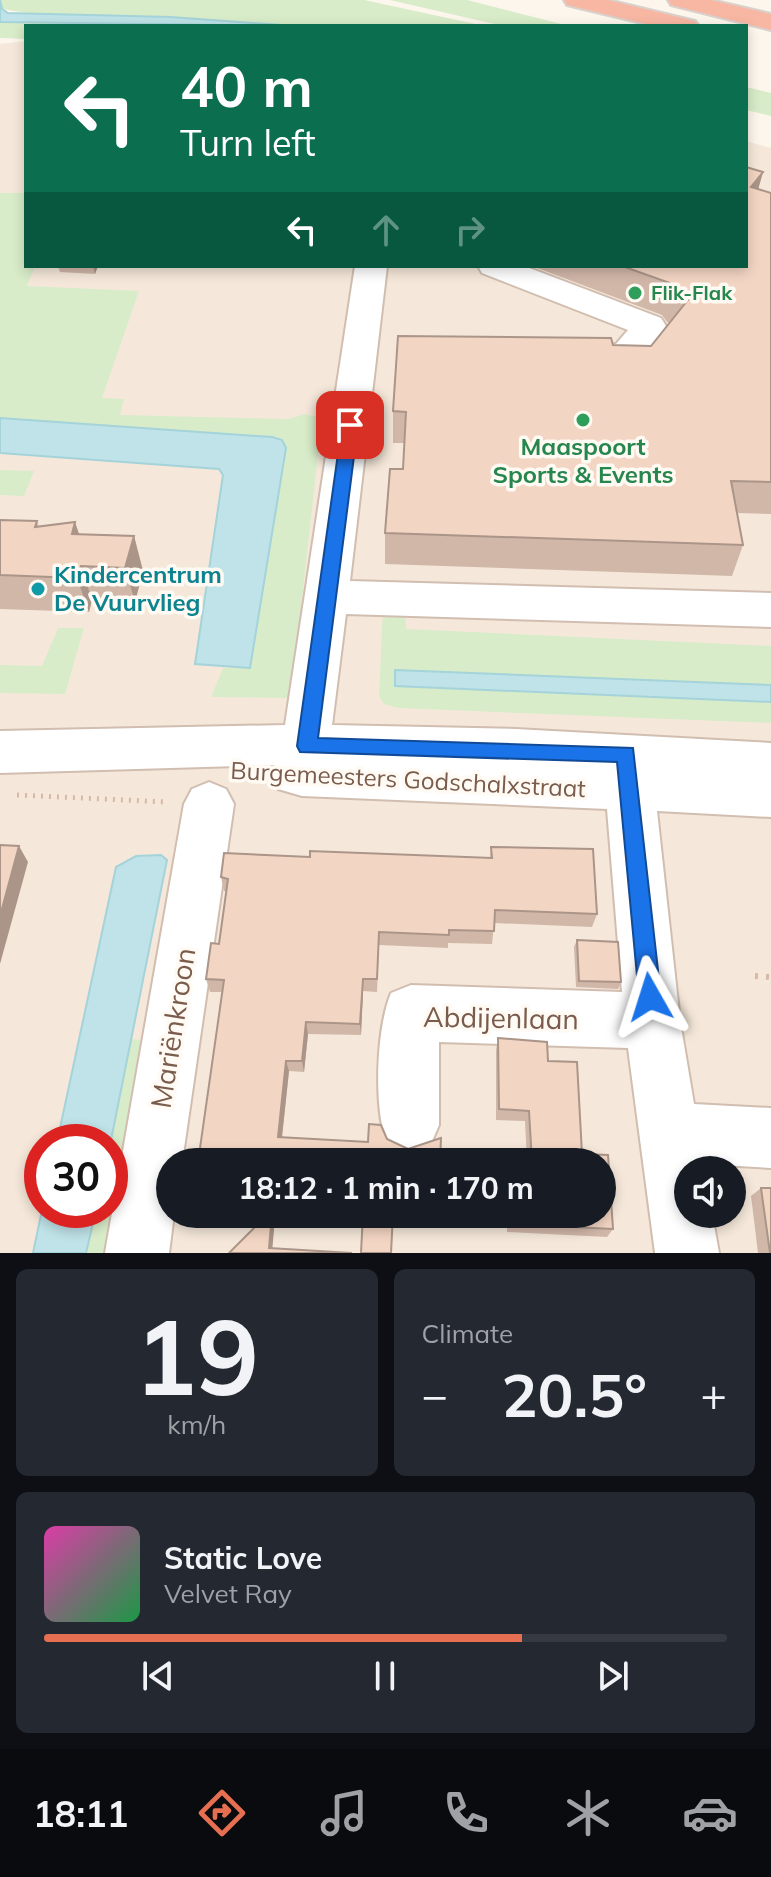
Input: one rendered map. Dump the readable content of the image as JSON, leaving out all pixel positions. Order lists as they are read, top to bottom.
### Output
{
  "streets": {
    "street": ["Burgemeesters Godschalxstraat", "Abdijenlaan", "Mariënkroon"]
  },
  "places": ["Flik-Flak", "Maaspoort Sports & Events", "Kindercentrum De Vuurvlieg"],
  "page": {
    "turn": ["40 m", "Turn left"],
    "limit": "30",
    "trip": "18:12 · 1 min · 170 m",
    "tile": [
      ["19", "km/h"],
      "Climate"
    ],
    "heat": ["−", "20.5°", "+"],
    "song": ["Static Love", "Velvet Ray"],
    "tabs": "18:11"
  }
}
